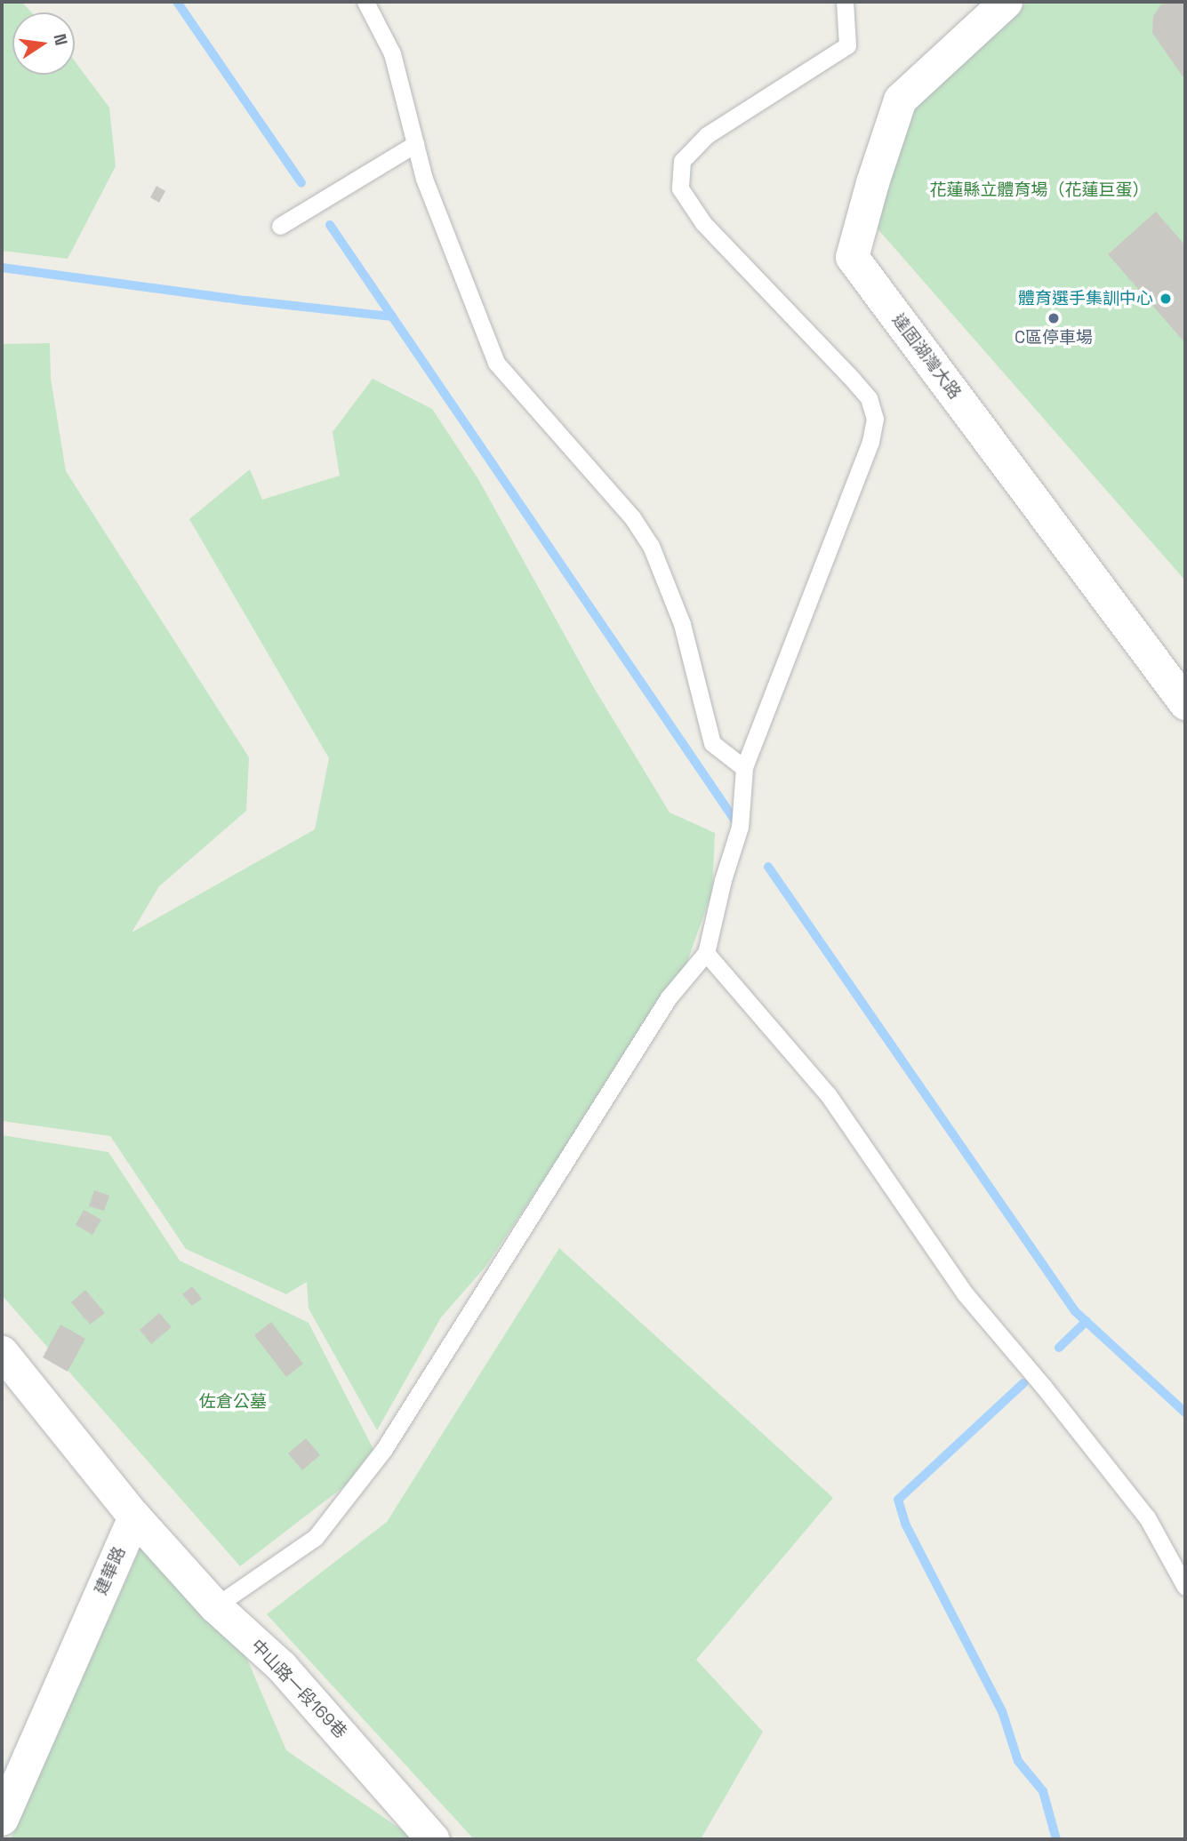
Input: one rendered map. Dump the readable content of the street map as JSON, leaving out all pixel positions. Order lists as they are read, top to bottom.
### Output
{
  "streets": {
    "street": ["達固湖灣大路", "建華路", "中山路一段169巷"]
  },
  "crossings": [
    ["建華路", "中山路一段169巷"]
  ],
  "parks": ["花蓮縣立體育場（花蓮巨蛋）", "佐倉公墓"],
  "places": ["體育選手集訓中心", "C區停車場"],
  "north": "right"
}
